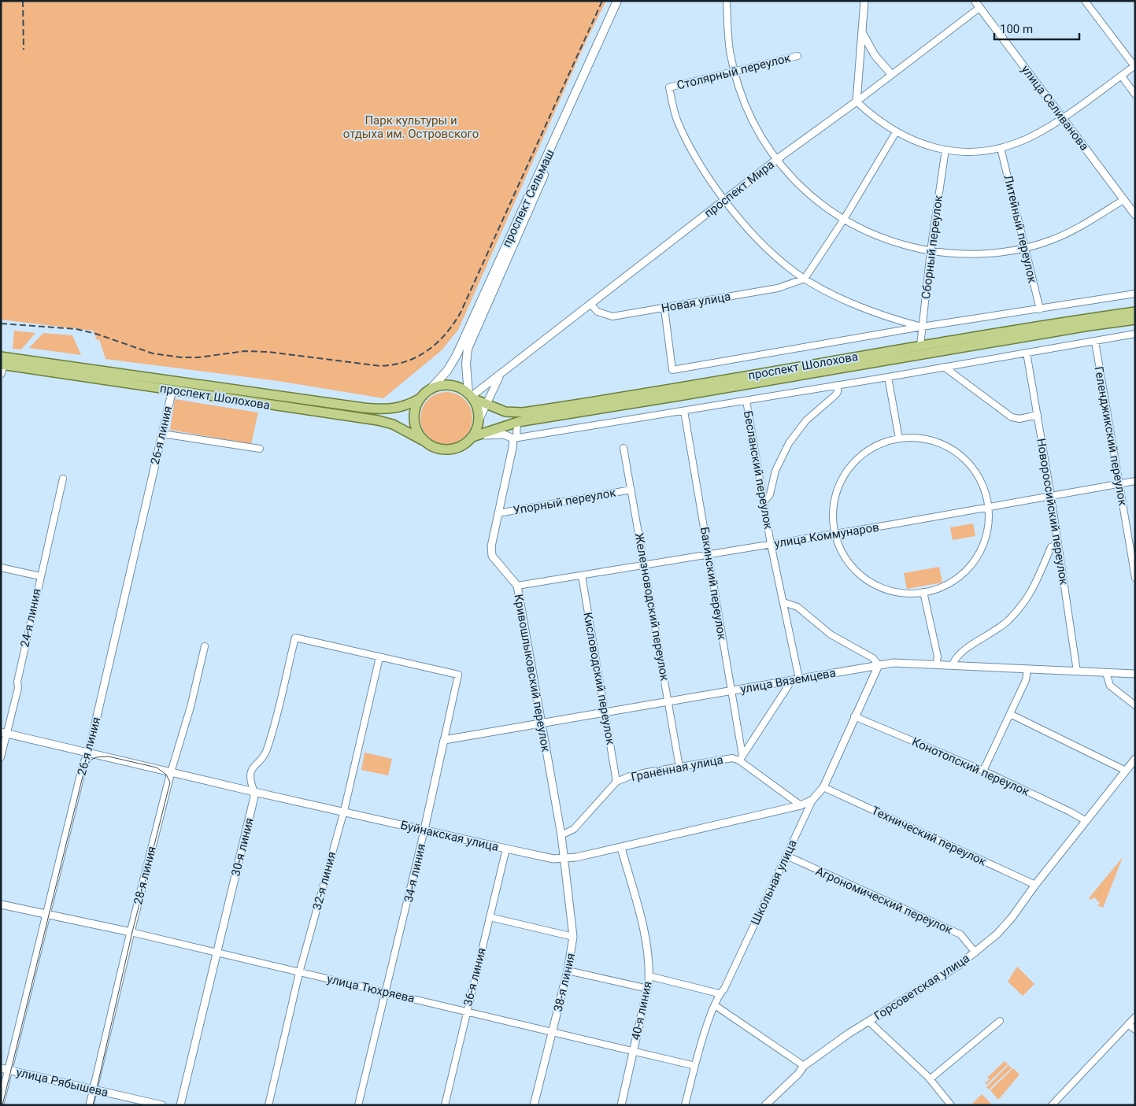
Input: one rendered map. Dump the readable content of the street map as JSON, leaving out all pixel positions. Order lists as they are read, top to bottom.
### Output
{
  "streets": {
    "main road": ["проспект Сельмаш", "проспект Шолохова"],
    "street": [
      "Столярный переулок",
      "улица Селиванова",
      "проспект Мира",
      "Литейный переулок",
      "Сборный переулок",
      "Новая улица",
      "26-я линия",
      "Геленджикский переулок",
      "Бесланский переулок",
      "Упорный переулок",
      "Новороссийский переулок",
      "улица Коммунаров",
      "Бакинский переулок",
      "Железноводский переулок",
      "24-я линия",
      "Кривошлыковский переулок",
      "Кисловодский переулок",
      "улица Вяземцева",
      "Конотопский переулок",
      "Гранённая улица",
      "Буйнакская улица",
      "Технический переулок",
      "30-я линия",
      "34-я линия",
      "28-я линия",
      "32-я линия",
      "Школьная улица",
      "Агрономический переулок",
      "36-я линия",
      "38-я линия",
      "Горсоветская улица",
      "улица Тюхряева",
      "40-я линия",
      "улица Рябышева"
    ]
  },
  "crossings": [
    ["Столярный переулок", "проспект Мира"],
    ["улица Селиванова", "проспект Мира"],
    ["проспект Мира", "проспект Сельмаш"],
    ["проспект Мира", "Новая улица"],
    ["проспект Мира", "проспект Шолохова"],
    ["проспект Сельмаш", "проспект Шолохова"],
    ["Сборный переулок", "проспект Шолохова"],
    ["проспект Шолохова", "26-я линия"],
    ["26-я линия", "Буйнакская улица"],
    ["26-я линия", "улица Тюхряева"],
    ["26-я линия", "улица Рябышева"],
    ["Геленджикский переулок", "улица Коммунаров"],
    ["Бесланский переулок", "улица Коммунаров"],
    ["Бесланский переулок", "улица Вяземцева"],
    ["Упорный переулок", "Железноводский переулок"],
    ["Упорный переулок", "Кривошлыковский переулок"],
    ["Новороссийский переулок", "улица Коммунаров"],
    ["Новороссийский переулок", "улица Вяземцева"],
    ["улица Коммунаров", "Бакинский переулок"],
    ["улица Коммунаров", "Железноводский переулок"],
    ["улица Коммунаров", "Кривошлыковский переулок"],
    ["улица Коммунаров", "Кисловодский переулок"],
    ["Бакинский переулок", "улица Вяземцева"],
    ["Бакинский переулок", "Гранённая улица"],
    ["Железноводский переулок", "улица Вяземцева"],
    ["Железноводский переулок", "Гранённая улица"],
    ["24-я линия", "Буйнакская улица"],
    ["Кривошлыковский переулок", "улица Вяземцева"],
    ["Кривошлыковский переулок", "Гранённая улица"],
    ["Кривошлыковский переулок", "Буйнакская улица"],
    ["Кривошлыковский переулок", "38-я линия"],
    ["Кисловодский переулок", "улица Вяземцева"],
    ["Кисловодский переулок", "Гранённая улица"],
    ["улица Вяземцева", "34-я линия"],
    ["улица Вяземцева", "Школьная улица"],
    ["Конотопский переулок", "Школьная улица"],
    ["Конотопский переулок", "Горсоветская улица"],
    ["Гранённая улица", "Буйнакская улица"],
    ["Буйнакская улица", "30-я линия"],
    ["Буйнакская улица", "34-я линия"],
    ["Буйнакская улица", "28-я линия"],
    ["Буйнакская улица", "32-я линия"],
    ["Буйнакская улица", "Школьная улица"],
    ["Буйнакская улица", "36-я линия"],
    ["Буйнакская улица", "38-я линия"],
    ["Буйнакская улица", "40-я линия"],
    ["Технический переулок", "Школьная улица"],
    ["Технический переулок", "Горсоветская улица"],
    ["30-я линия", "34-я линия"],
    ["30-я линия", "32-я линия"],
    ["30-я линия", "улица Тюхряева"],
    ["34-я линия", "32-я линия"],
    ["34-я линия", "улица Тюхряева"],
    ["28-я линия", "улица Тюхряева"],
    ["28-я линия", "улица Рябышева"],
    ["32-я линия", "улица Тюхряева"],
    ["Школьная улица", "Агрономический переулок"],
    ["Школьная улица", "улица Тюхряева"],
    ["Агрономический переулок", "Горсоветская улица"],
    ["36-я линия", "улица Тюхряева"],
    ["38-я линия", "улица Тюхряева"],
    ["улица Тюхряева", "40-я линия"]
  ],
  "parks": ["Парк культуры и отдыха им. Островского"],
  "scale_bar": "100 m"
}
